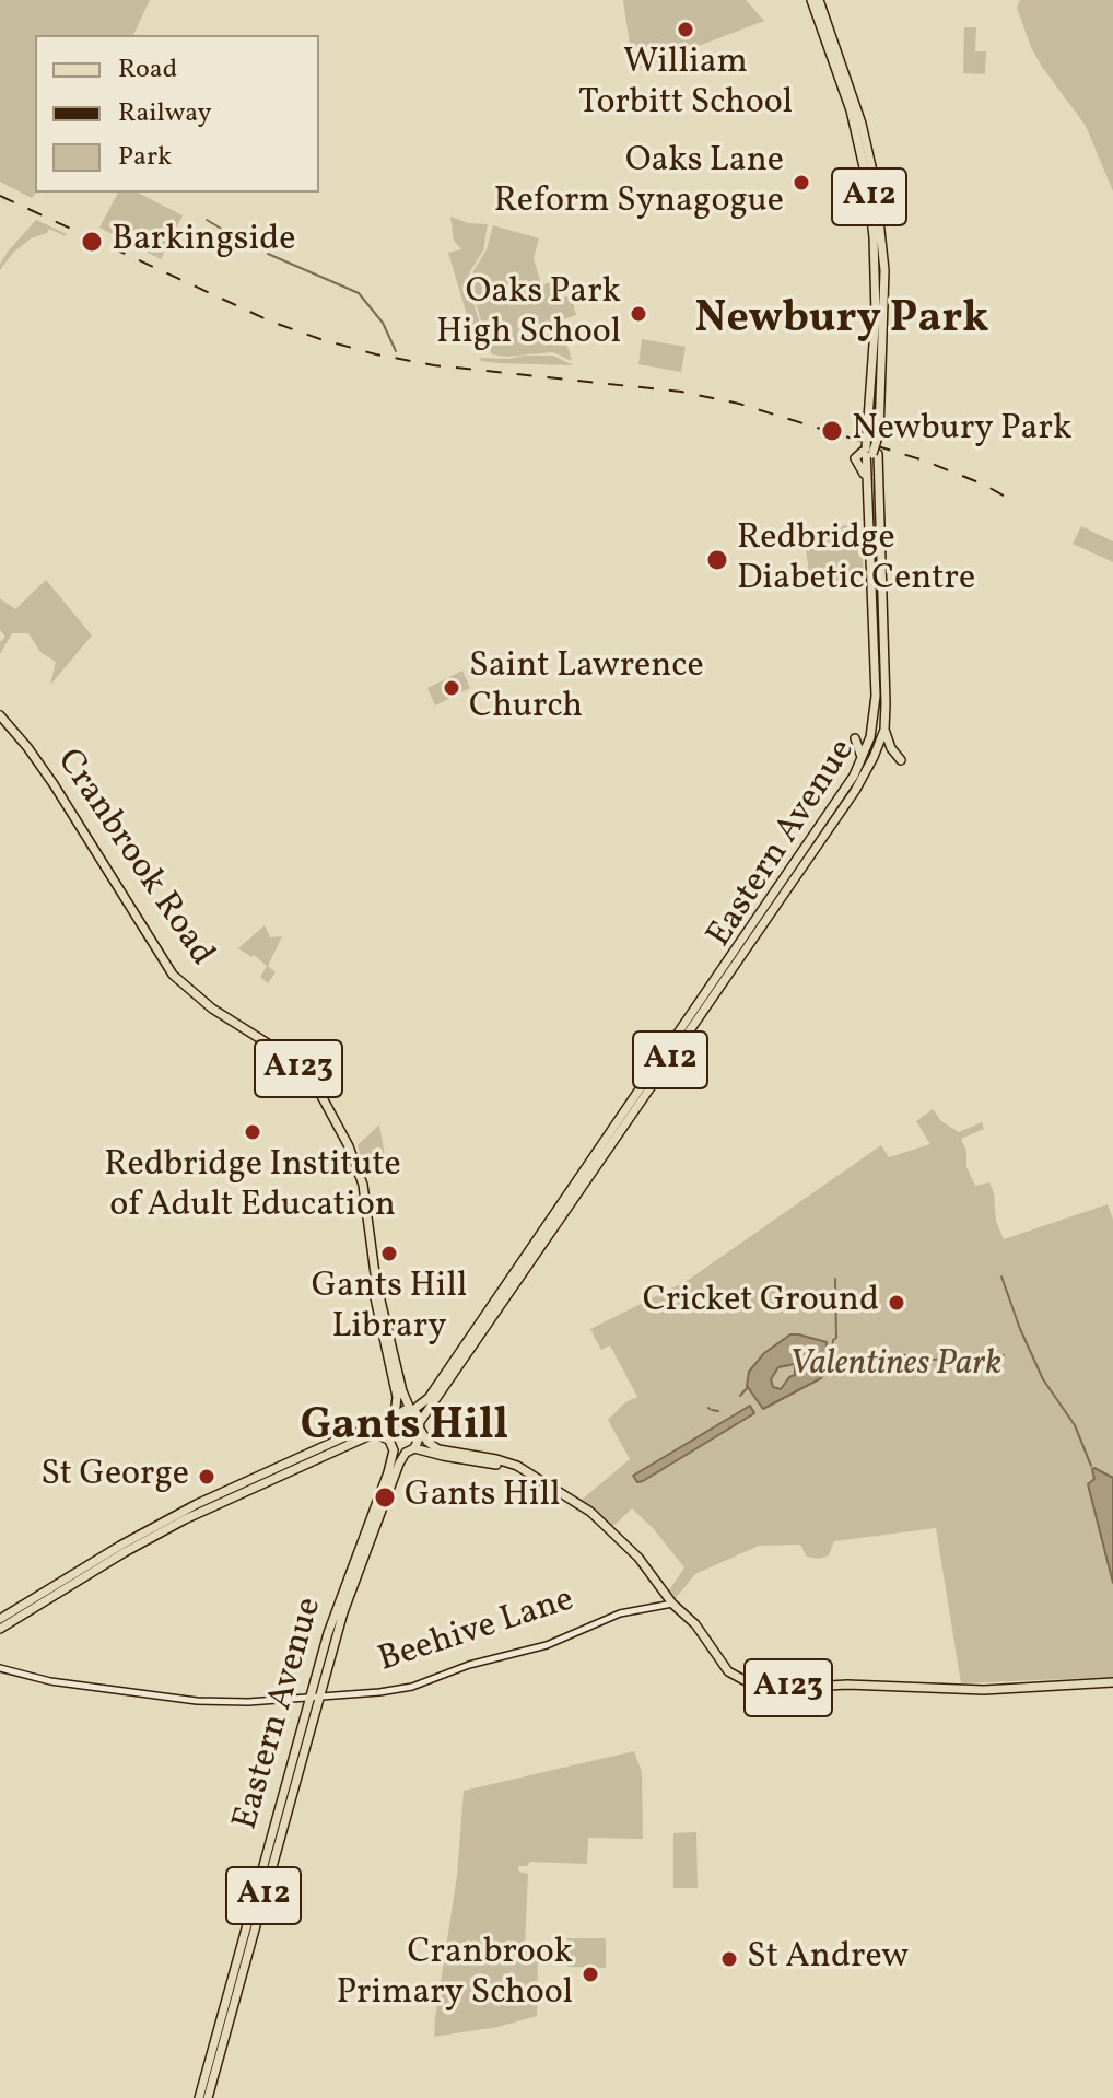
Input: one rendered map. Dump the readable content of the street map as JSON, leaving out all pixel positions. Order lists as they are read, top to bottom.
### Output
{
  "streets": {
    "main road": [
      "A12",
      "Eastern Avenue",
      "Cranbrook Road",
      "A123",
      "Beehive Lane"
    ]
  },
  "crossings": [
    ["A12", "Eastern Avenue"],
    ["A12", "Cranbrook Road"],
    ["A12", "A123"],
    ["Eastern Avenue", "Cranbrook Road"],
    ["Eastern Avenue", "A123"],
    ["Eastern Avenue", "Beehive Lane"],
    ["Cranbrook Road", "A123"],
    ["A123", "Beehive Lane"]
  ],
  "districts": ["Newbury Park", "Gants Hill"],
  "parks": ["Valentines Park"],
  "places": [
    "William Torbitt School",
    "Oaks Lane Reform Synagogue",
    "Barkingside",
    "Oaks Park High School",
    "Newbury Park",
    "Redbridge Diabetic Centre",
    "Saint Lawrence Church",
    "Redbridge Institute of Adult Education",
    "Gants Hill Library",
    "Cricket Ground",
    "St George",
    "Gants Hill",
    "St Andrew",
    "Cranbrook Primary School"
  ],
  "legend": ["Road", "Railway", "Park"]
}
